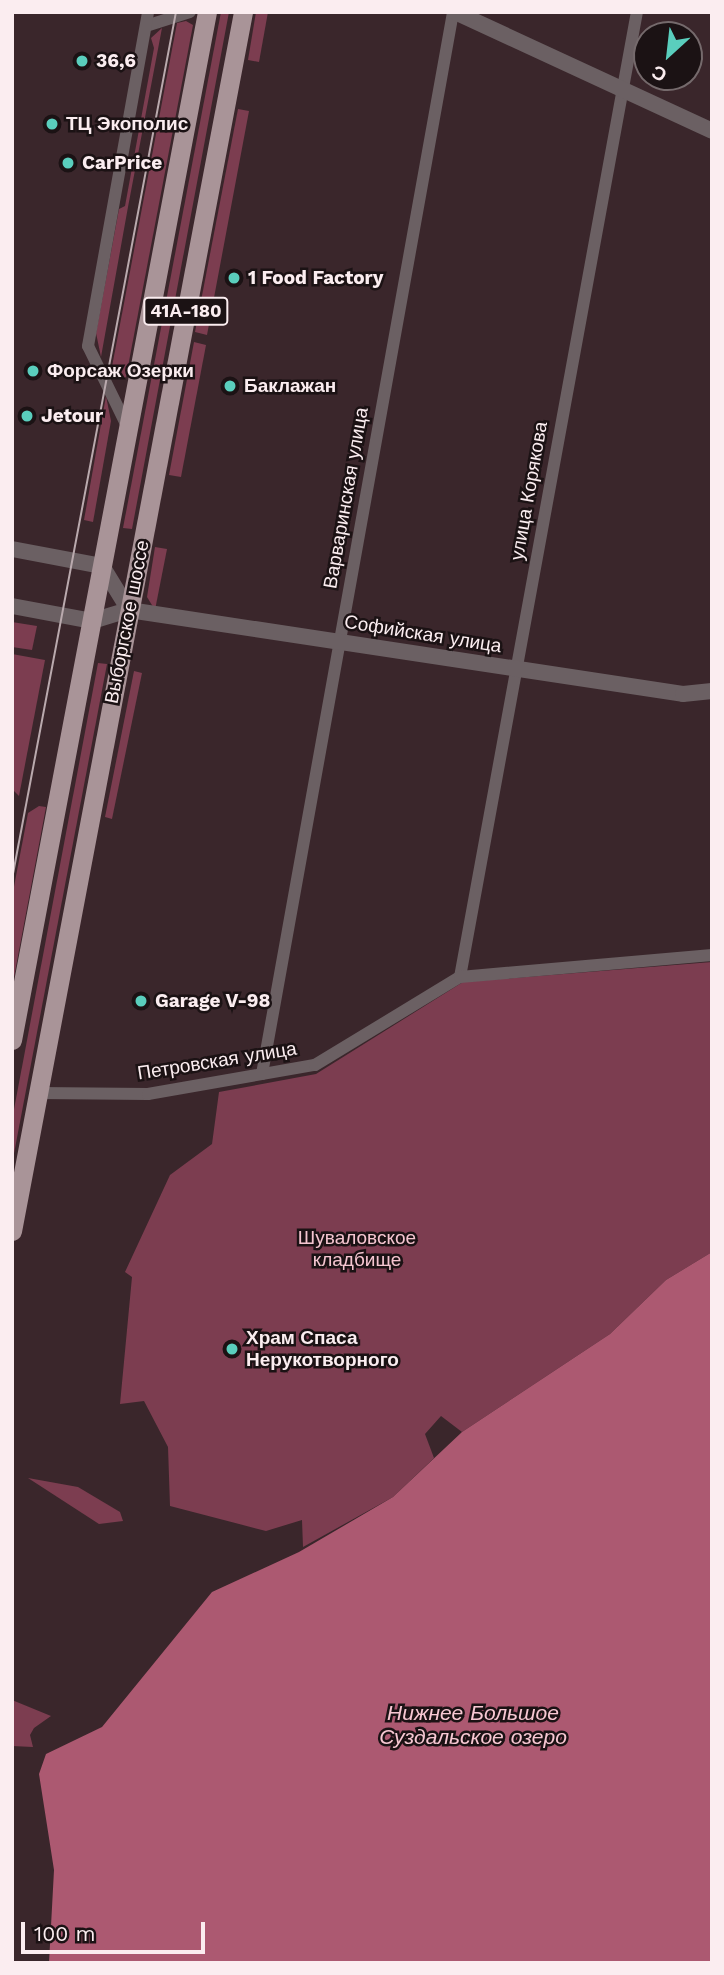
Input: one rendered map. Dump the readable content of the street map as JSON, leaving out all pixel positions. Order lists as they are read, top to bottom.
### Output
{
  "streets": {
    "main road": ["41А-180", "Выборгское шоссе"],
    "street": [
      "улица Корякова",
      "Варваринская улица",
      "Софийская улица",
      "Петровская улица"
    ]
  },
  "crossings": [
    ["улица Корякова", "Софийская улица"],
    ["улица Корякова", "Петровская улица"],
    ["Варваринская улица", "Софийская улица"],
    ["Варваринская улица", "Петровская улица"],
    ["Выборгское шоссе", "Софийская улица"],
    ["Выборгское шоссе", "Петровская улица"]
  ],
  "water": ["Нижнее Большое Суздальское озеро"],
  "parks": ["Шуваловское кладбище"],
  "places": [
    "36,6",
    "ТЦ Экополис",
    "CarPrice",
    "1 Food Factory",
    "Форсаж Озерки",
    "Баклажан",
    "Jetour",
    "Garage V-98",
    "Храм Спаса Нерукотворного"
  ],
  "scale_bar": "100 m",
  "north": "bottom left"
}
